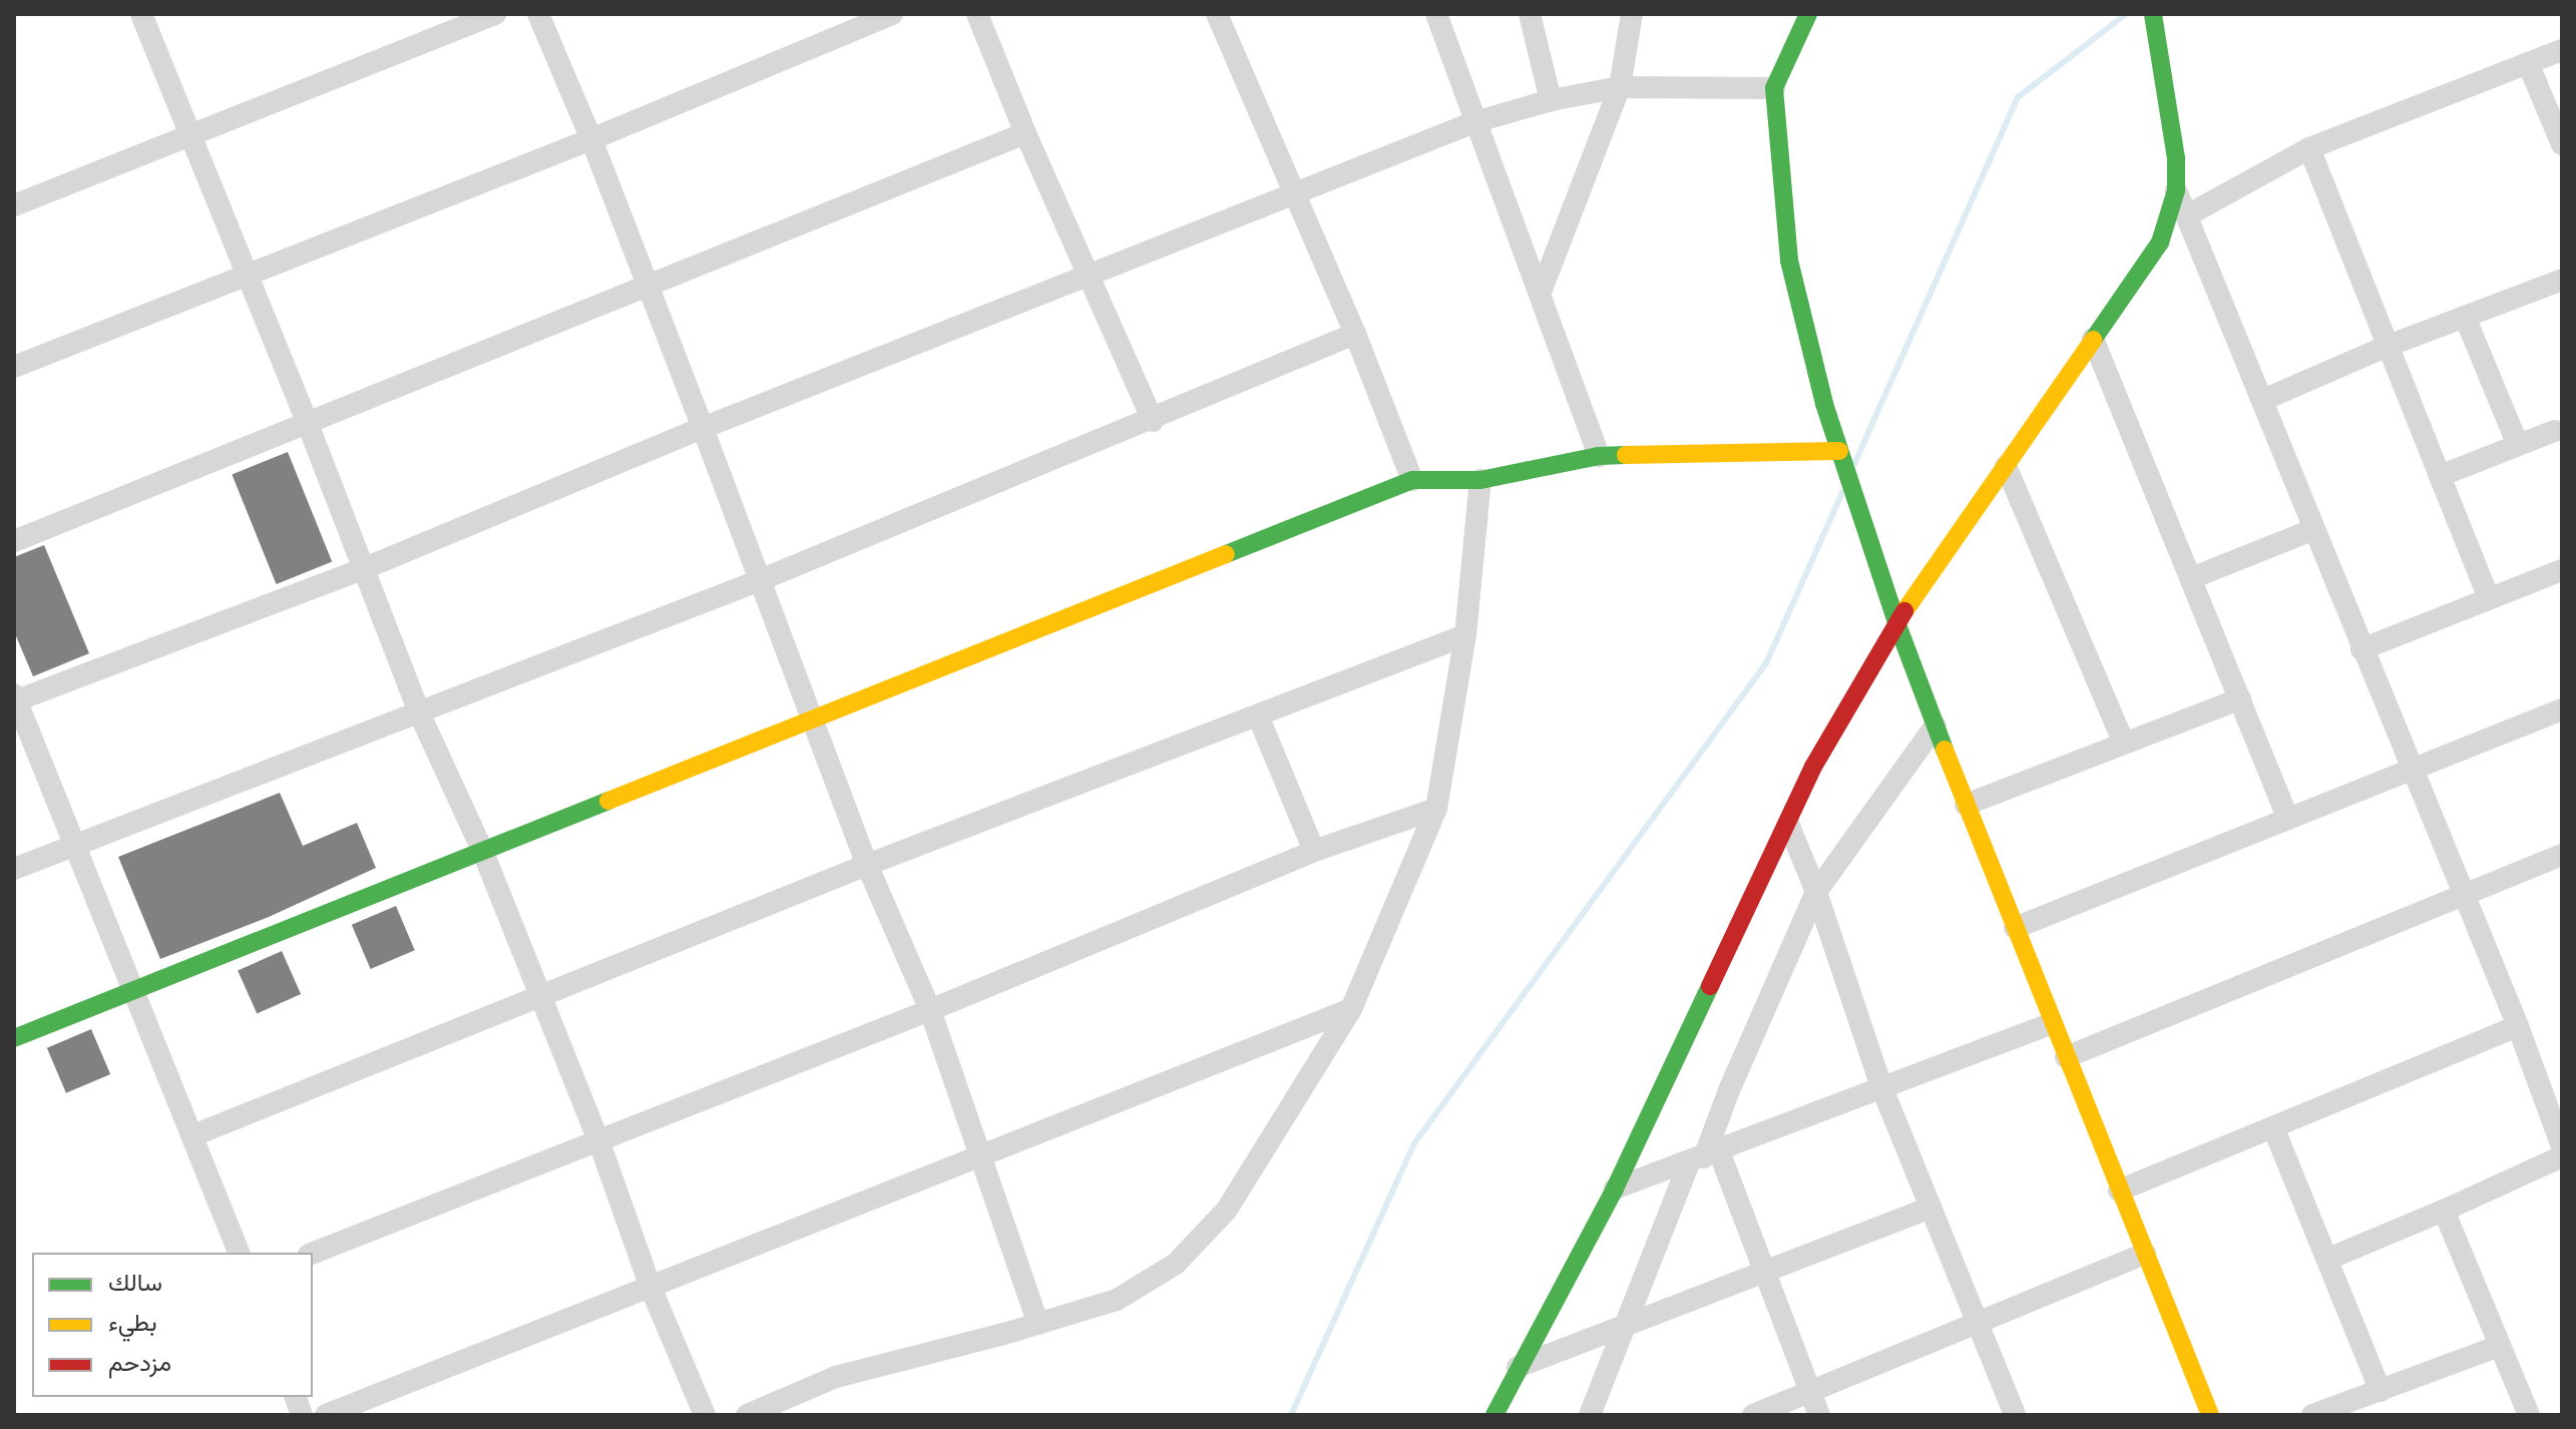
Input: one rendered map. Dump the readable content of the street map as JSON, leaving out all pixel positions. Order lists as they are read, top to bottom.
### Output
{
  "legend": ["سالك", "بطيء", "مزدحم"]
}
